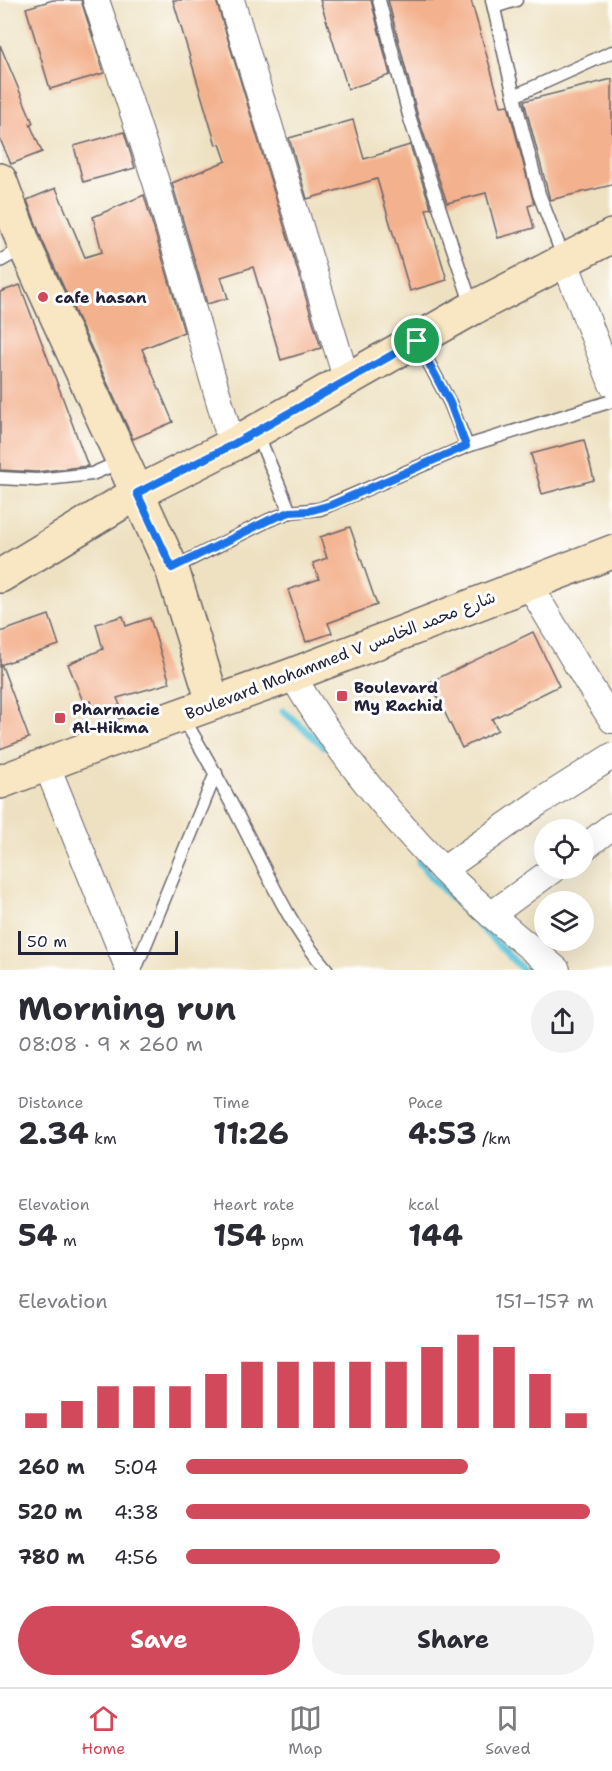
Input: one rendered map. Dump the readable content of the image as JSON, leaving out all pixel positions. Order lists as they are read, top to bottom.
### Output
{
  "streets": {
    "street": ["Boulevard Mohammed V شارع محمد الخامس"]
  },
  "places": {
    "other": ["cafe hasan"],
    "transit": ["Boulevard My Rachid", "Pharmacie Al-Hikma"]
  },
  "scale_bar": "50 m",
  "page": {
    "scale": "50 m",
    "heading": ["Morning run", "08:08 · 9 × 260 m"],
    "stats": [
      ["Distance", "2.34 km"],
      ["Time", "11:26"],
      ["Pace", "4:53 /km"],
      ["Elevation", "54 m"],
      ["Heart rate", "154 bpm"],
      ["kcal", "144"]
    ],
    "chart": ["Elevation", "151–157 m"],
    "list": [
      {
        "name": "260 m",
        "note": "5:04"
      },
      {
        "name": "520 m",
        "note": "4:38"
      },
      {
        "name": "780 m",
        "note": "4:56"
      }
    ],
    "buttons": ["Save", "Share"],
    "tabs": ["Home", "Map", "Saved"]
  }
}
